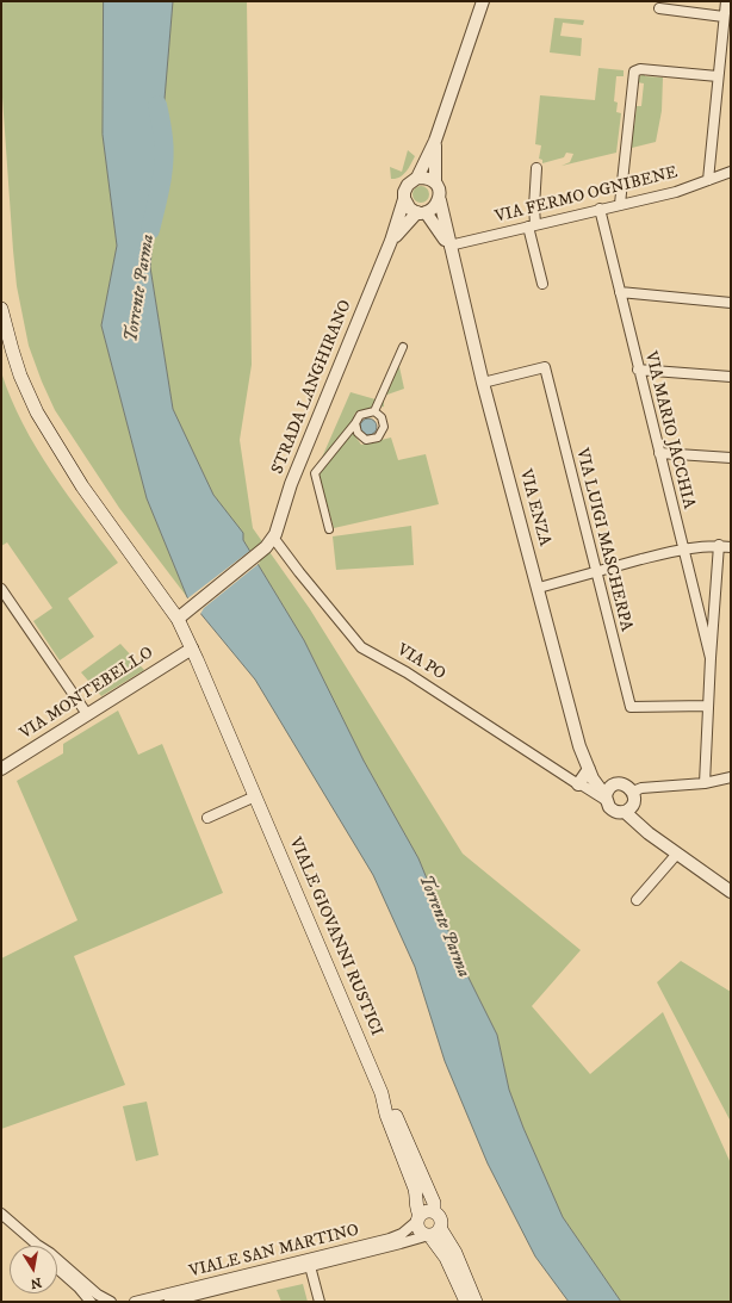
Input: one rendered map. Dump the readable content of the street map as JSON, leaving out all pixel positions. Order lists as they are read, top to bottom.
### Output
{
  "streets": {
    "main road": ["VIALE GIOVANNI RUSTICI"],
    "street": [
      "VIA FERMO OGNIBENE",
      "STRADA LANGHIRANO",
      "VIA MARIO JACCHIA",
      "VIA ENZA",
      "VIA LUIGI MASCHERPA",
      "VIA PO",
      "VIA MONTEBELLO",
      "VIALE SAN MARTINO"
    ]
  },
  "crossings": [
    ["VIA FERMO OGNIBENE", "VIA MARIO JACCHIA"],
    ["VIA FERMO OGNIBENE", "VIA ENZA"],
    ["STRADA LANGHIRANO", "VIA ENZA"],
    ["STRADA LANGHIRANO", "VIA PO"],
    ["VIA MARIO JACCHIA", "VIA LUIGI MASCHERPA"],
    ["VIA ENZA", "VIA LUIGI MASCHERPA"],
    ["VIA ENZA", "VIA PO"],
    ["VIA MONTEBELLO", "VIALE GIOVANNI RUSTICI"],
    ["VIALE GIOVANNI RUSTICI", "VIALE SAN MARTINO"]
  ],
  "water": ["Torrente Parma"],
  "north": "bottom"
}
